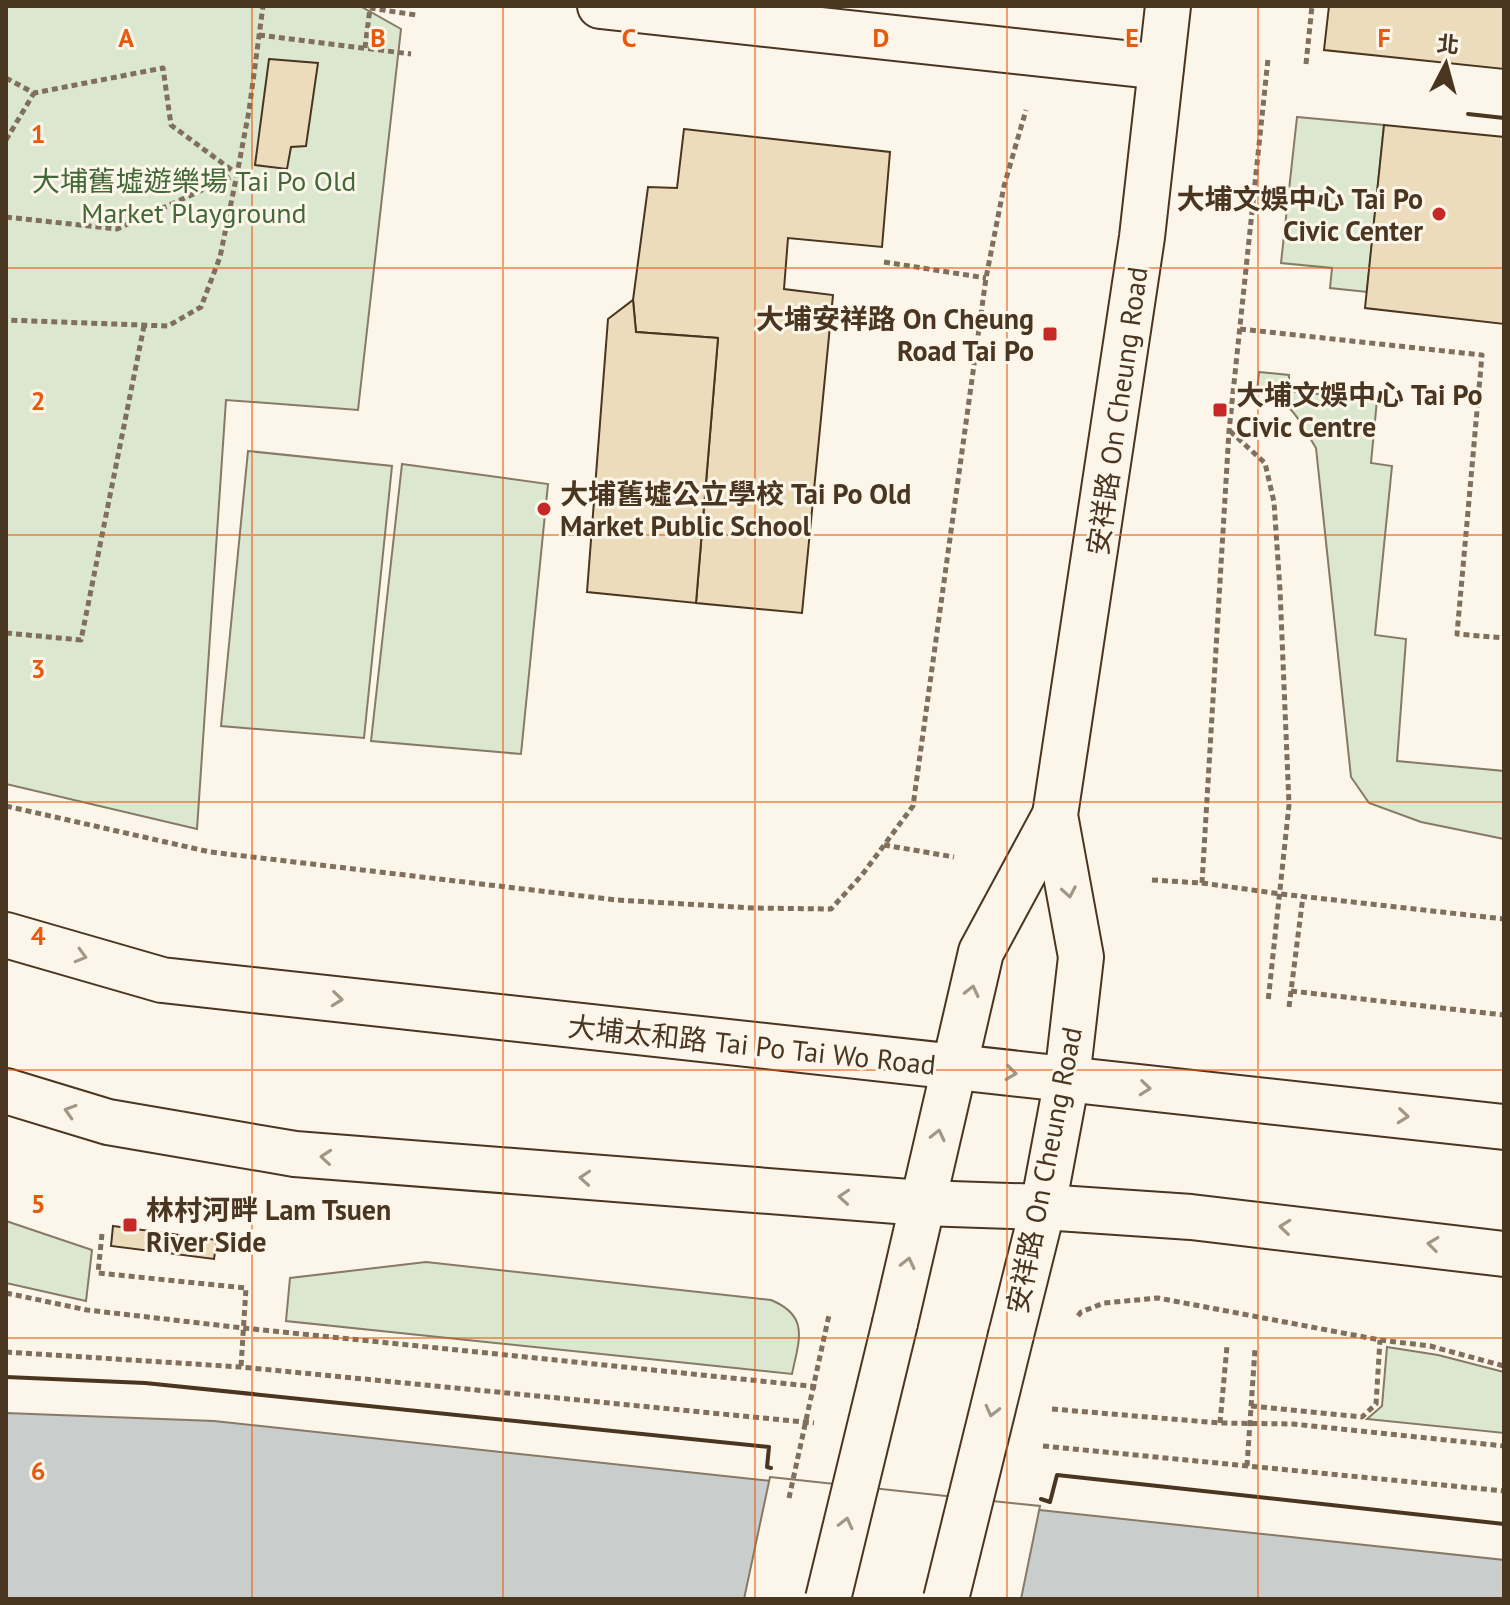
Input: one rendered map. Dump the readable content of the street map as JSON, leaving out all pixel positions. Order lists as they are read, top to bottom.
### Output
{
  "streets": {
    "main road": ["安祥路 On Cheung Road", "大埔太和路 Tai Po Tai Wo Road"]
  },
  "crossings": [
    ["安祥路 On Cheung Road", "大埔太和路 Tai Po Tai Wo Road"]
  ],
  "parks": ["大埔舊墟遊樂場 Tai Po Old Market Playground"],
  "places": {
    "other": ["大埔文娛中心 Tai Po Civic Center", "大埔舊墟公立學校 Tai Po Old Market Public School"],
    "transit": ["大埔安祥路 On Cheung Road Tai Po", "大埔文娛中心 Tai Po Civic Centre", "林村河畔 Lam Tsuen River Side"]
  },
  "north": "top",
  "grid": {
    "columns": [
      "A",
      "B",
      "C",
      "D",
      "E",
      "F"
    ],
    "rows": [
      "1",
      "2",
      "3",
      "4",
      "5",
      "6"
    ]
  }
}
